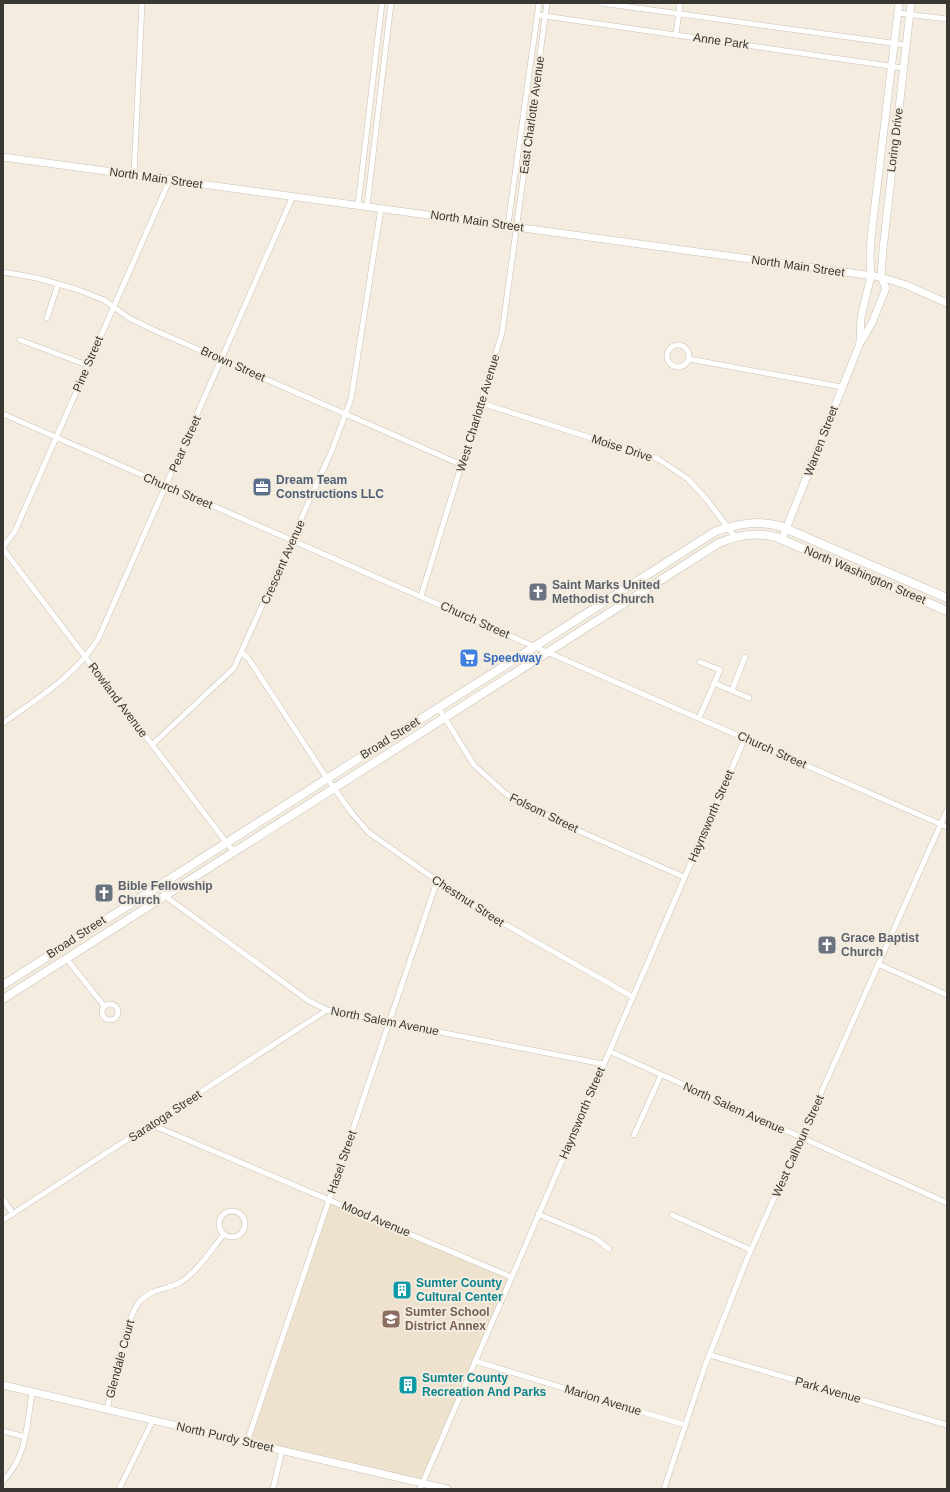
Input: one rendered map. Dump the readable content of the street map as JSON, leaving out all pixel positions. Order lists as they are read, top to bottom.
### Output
{
  "streets": {
    "main road": ["North Washington Street", "Broad Street"],
    "street": [
      "Anne Park",
      "East Charlotte Avenue",
      "Loring Drive",
      "North Main Street",
      "Pine Street",
      "Brown Street",
      "West Charlotte Avenue",
      "Warren Street",
      "Pear Street",
      "Moise Drive",
      "Church Street",
      "Crescent Avenue",
      "Rowland Avenue",
      "Folsom Street",
      "Haynsworth Street",
      "Chestnut Street",
      "North Salem Avenue",
      "Saratoga Street",
      "West Calhoun Street",
      "Hasel Street",
      "Mood Avenue",
      "Glendale Court",
      "Park Avenue",
      "Marion Avenue",
      "North Purdy Street"
    ]
  },
  "crossings": [
    ["Anne Park", "East Charlotte Avenue"],
    ["Anne Park", "Loring Drive"],
    ["East Charlotte Avenue", "North Main Street"],
    ["East Charlotte Avenue", "West Charlotte Avenue"],
    ["Loring Drive", "North Main Street"],
    ["Loring Drive", "Warren Street"],
    ["North Main Street", "Pine Street"],
    ["North Main Street", "West Charlotte Avenue"],
    ["North Main Street", "Warren Street"],
    ["North Main Street", "Pear Street"],
    ["North Main Street", "Crescent Avenue"],
    ["Pine Street", "Brown Street"],
    ["Pine Street", "Church Street"],
    ["Pine Street", "Rowland Avenue"],
    ["Brown Street", "West Charlotte Avenue"],
    ["Brown Street", "Pear Street"],
    ["Brown Street", "Crescent Avenue"],
    ["West Charlotte Avenue", "Moise Drive"],
    ["West Charlotte Avenue", "Church Street"],
    ["Warren Street", "North Washington Street"],
    ["Warren Street", "Broad Street"],
    ["Pear Street", "Church Street"],
    ["Pear Street", "Rowland Avenue"],
    ["Moise Drive", "Broad Street"],
    ["Church Street", "Crescent Avenue"],
    ["Church Street", "Broad Street"],
    ["Church Street", "Haynsworth Street"],
    ["Church Street", "West Calhoun Street"],
    ["Crescent Avenue", "Rowland Avenue"],
    ["North Washington Street", "Broad Street"],
    ["Rowland Avenue", "Broad Street"],
    ["Broad Street", "Folsom Street"],
    ["Broad Street", "Chestnut Street"],
    ["Broad Street", "North Salem Avenue"],
    ["Folsom Street", "Haynsworth Street"],
    ["Haynsworth Street", "Chestnut Street"],
    ["Haynsworth Street", "North Salem Avenue"],
    ["Haynsworth Street", "Mood Avenue"],
    ["Haynsworth Street", "Marion Avenue"],
    ["Haynsworth Street", "North Purdy Street"],
    ["Chestnut Street", "Hasel Street"],
    ["North Salem Avenue", "Saratoga Street"],
    ["North Salem Avenue", "West Calhoun Street"],
    ["North Salem Avenue", "Hasel Street"],
    ["Saratoga Street", "Mood Avenue"],
    ["West Calhoun Street", "Park Avenue"],
    ["West Calhoun Street", "Marion Avenue"],
    ["Hasel Street", "Mood Avenue"],
    ["Hasel Street", "North Purdy Street"],
    ["Glendale Court", "North Purdy Street"]
  ],
  "places": {
    "office": ["Dream Team Constructions LLC"],
    "church": ["Saint Marks United Methodist Church", "Bible Fellowship Church", "Grace Baptist Church"],
    "supermarket": ["Speedway"],
    "building": ["Sumter County Cultural Center", "Sumter County Recreation And Parks"],
    "school or university": ["Sumter School District Annex"]
  }
}
